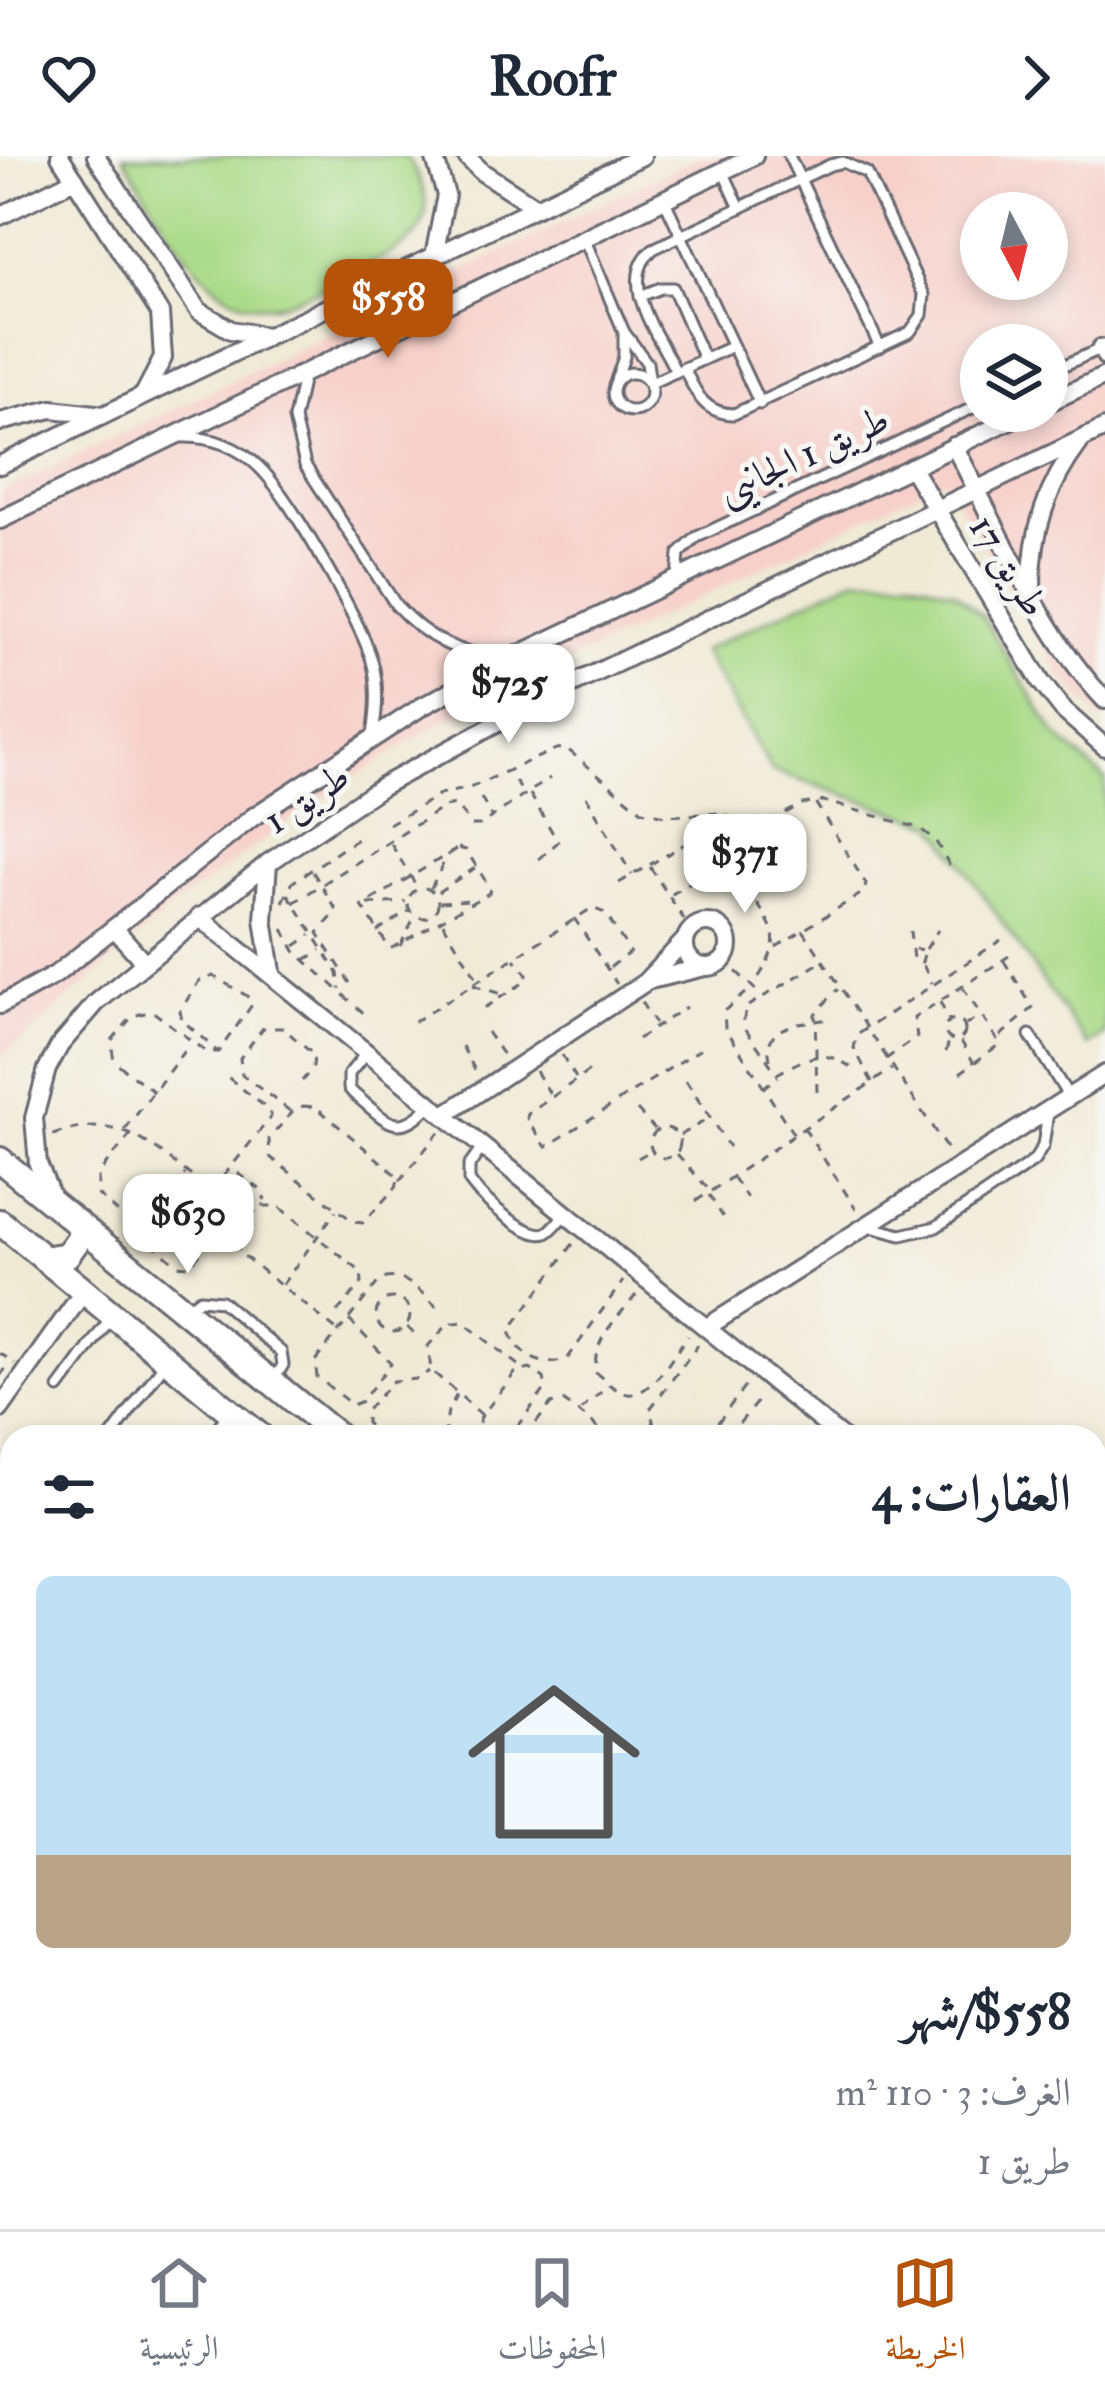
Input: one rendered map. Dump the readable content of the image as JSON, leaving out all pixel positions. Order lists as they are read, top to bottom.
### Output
{
  "streets": {
    "street": ["طريق 17", "طريق 1"],
    "lane": ["طريق 1 الجانيى"]
  },
  "crossings": [
    ["طريق 1 الجانيى", "طريق 1"],
    ["طريق 17", "طريق 1"]
  ],
  "north": "bottom",
  "page": {
    "header": "Roofr",
    "price": [
      "$558",
      "$725",
      "$371",
      "$630"
    ],
    "heading": "العقارات: 4",
    "list": [
      {
        "name": "$558/شهر",
        "note": "الغرف: 3 · 110 m² · طريق 1"
      }
    ],
    "tabs": ["الخريطة", "المحفوظات", "الرئيسية"]
  }
}
